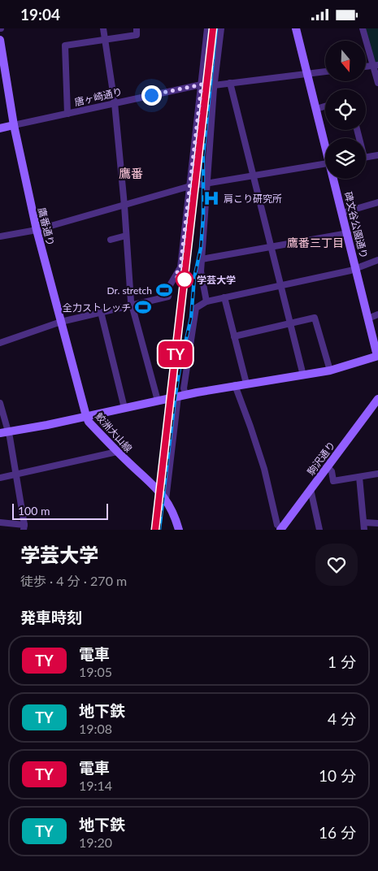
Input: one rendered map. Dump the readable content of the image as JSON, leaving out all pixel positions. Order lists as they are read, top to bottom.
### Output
{
  "streets": {
    "street": [
      "唐ヶ崎通り",
      "碑文谷公園通り",
      "鷹番通り",
      "鮫洲大山線",
      "駒沢通り"
    ]
  },
  "crossings": [
    ["唐ヶ崎通り", "碑文谷公園通り"],
    ["唐ヶ崎通り", "鷹番通り"],
    ["鷹番通り", "鮫洲大山線"]
  ],
  "districts": ["鷹番", "鷹番三丁目"],
  "places": {
    "hospital": ["肩こり研究所"],
    "other": ["学芸大学"],
    "sports": ["Dr. stretch", "全力ストレッチ"]
  },
  "scale_bar": "100 m",
  "north": "bottom",
  "page": {
    "status": "19:04",
    "on_map": "TY",
    "scale": "100 m",
    "heading": [
      ["学芸大学", "徒歩 · 4 分 · 270 m"],
      "発車時刻"
    ],
    "list": [
      {
        "mark": "TY",
        "name": "電車",
        "note": "19:05",
        "value": "1 分"
      },
      {
        "mark": "TY",
        "name": "地下鉄",
        "note": "19:08",
        "value": "4 分"
      },
      {
        "mark": "TY",
        "name": "電車",
        "note": "19:14",
        "value": "10 分"
      },
      {
        "mark": "TY",
        "name": "地下鉄",
        "note": "19:20",
        "value": "16 分"
      }
    ]
  }
}
